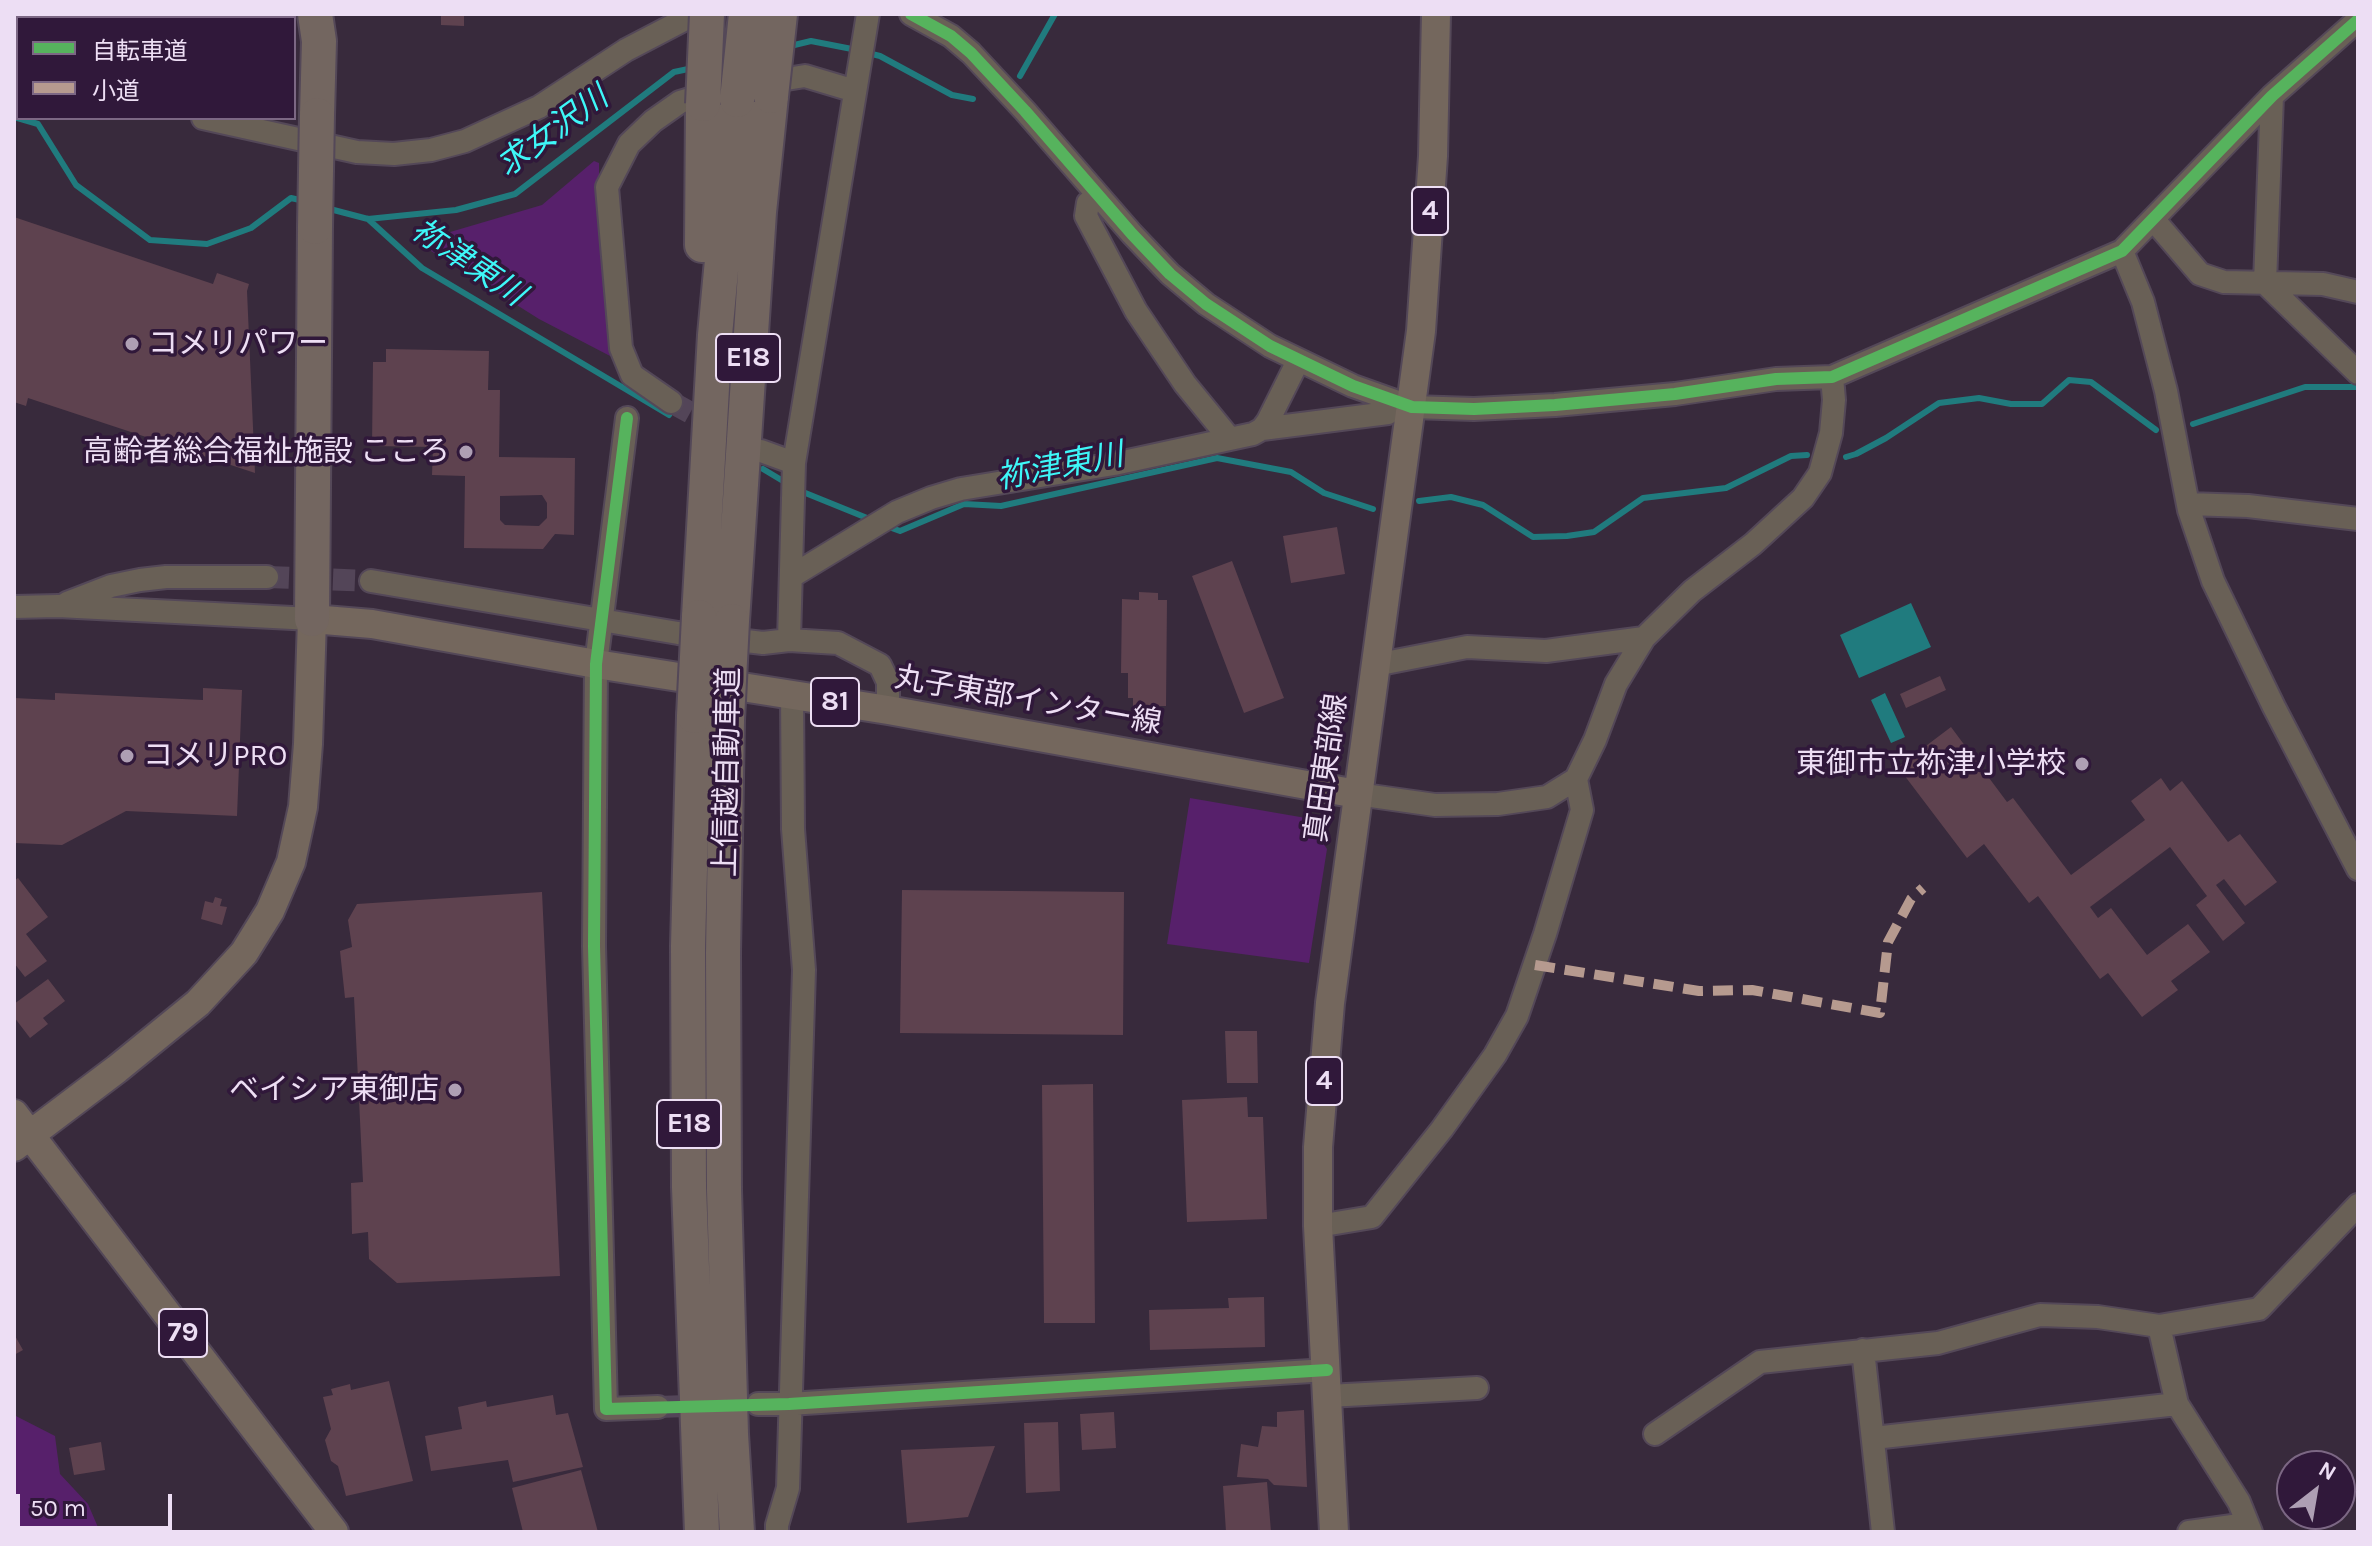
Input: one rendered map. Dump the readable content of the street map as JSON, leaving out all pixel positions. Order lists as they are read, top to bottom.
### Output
{
  "streets": {
    "highway": ["E18", "上信越自動車道"],
    "main road": [
      "4",
      "丸子東部インター線",
      "81",
      "真田東部線",
      "79"
    ]
  },
  "crossings": [
    ["丸子東部インター線", "真田東部線"]
  ],
  "water": ["求女沢川", "祢津東川"],
  "places": [
    "コメリパワー",
    "高齢者総合福祉施設 こころ",
    "コメリPRO",
    "東御市立祢津小学校",
    "ベイシア東御店"
  ],
  "legend": ["自転車道", "小道"],
  "scale_bar": "50 m",
  "north": "top right"
}
